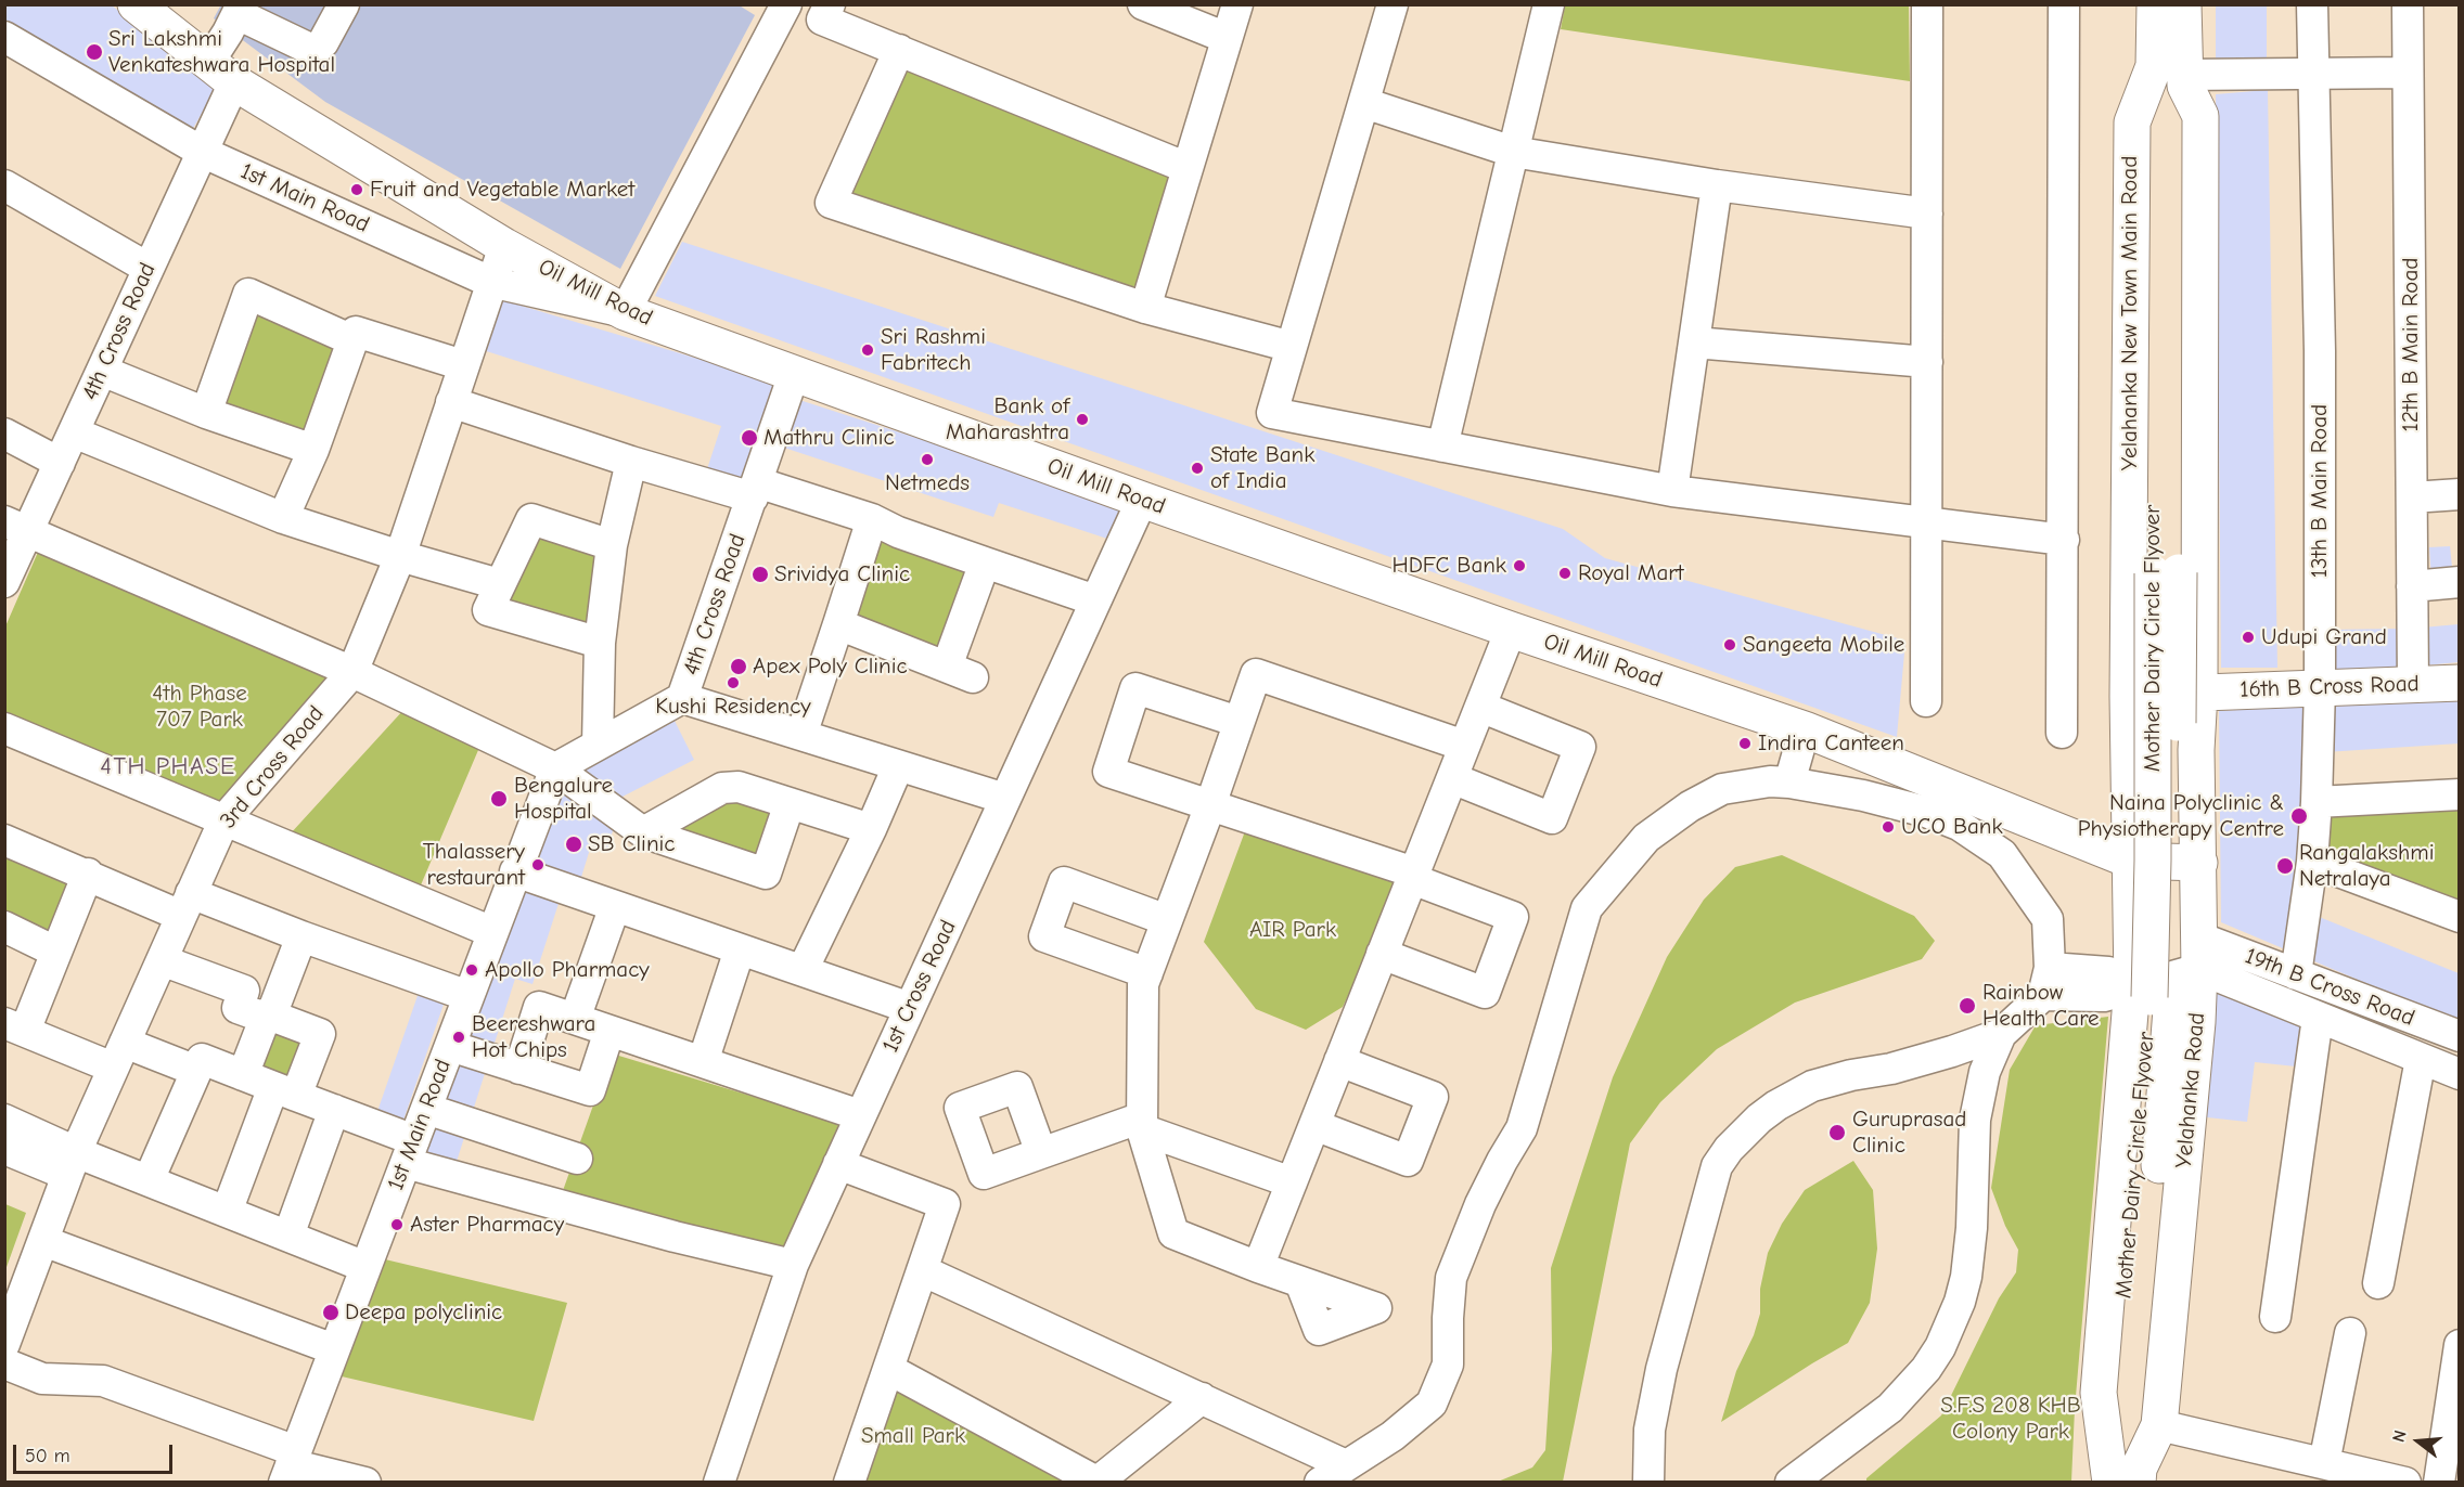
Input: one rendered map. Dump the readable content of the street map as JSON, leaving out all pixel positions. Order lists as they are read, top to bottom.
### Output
{
  "streets": {
    "main road": [
      "Oil Mill Road",
      "Yelahanka New Town Main Road",
      "Mother Dairy Circle Flyover",
      "16th B Cross Road",
      "Yelahanka Road"
    ],
    "street": [
      "1st Main Road",
      "4th Cross Road",
      "12th B Main Road",
      "13th B Main Road",
      "3rd Cross Road",
      "1st Cross Road",
      "19th B Cross Road"
    ]
  },
  "crossings": [
    ["1st Main Road", "Oil Mill Road"],
    ["1st Main Road", "4th Cross Road"],
    ["1st Main Road", "3rd Cross Road"],
    ["Oil Mill Road", "Yelahanka New Town Main Road"],
    ["Oil Mill Road", "4th Cross Road"],
    ["Oil Mill Road", "3rd Cross Road"],
    ["Oil Mill Road", "1st Cross Road"],
    ["Yelahanka New Town Main Road", "Mother Dairy Circle Flyover"],
    ["Yelahanka New Town Main Road", "16th B Cross Road"],
    ["Yelahanka New Town Main Road", "Yelahanka Road"],
    ["12th B Main Road", "16th B Cross Road"],
    ["13th B Main Road", "16th B Cross Road"],
    ["13th B Main Road", "19th B Cross Road"],
    ["Mother Dairy Circle Flyover", "Yelahanka Road"],
    ["16th B Cross Road", "Yelahanka Road"],
    ["19th B Cross Road", "Yelahanka Road"]
  ],
  "districts": ["4TH PHASE"],
  "parks": [
    "4th Phase 707 Park",
    "AIR Park",
    "S.F.S 208 KHB Colony Park",
    "Small Park"
  ],
  "places": [
    "Sri Lakshmi Venkateshwara Hospital",
    "Fruit and Vegetable Market",
    "Sri Rashmi Fabritech",
    "Bank of Maharashtra",
    "Mathru Clinic",
    "Netmeds",
    "State Bank of India",
    "HDFC Bank",
    "Royal Mart",
    "Srividya Clinic",
    "Udupi Grand",
    "Sangeeta Mobile",
    "Apex Poly Clinic",
    "Kushi Residency",
    "Indira Canteen",
    "Bengalure Hospital",
    "Naina Polyclinic & Physiotherapy Centre",
    "UCO Bank",
    "SB Clinic",
    "Thalassery restaurant",
    "Rangalakshmi Netralaya",
    "Apollo Pharmacy",
    "Rainbow Health Care",
    "Beereshwara Hot Chips",
    "Guruprasad Clinic",
    "Aster Pharmacy",
    "Deepa polyclinic"
  ],
  "scale_bar": "50 m",
  "north": "left"
}
